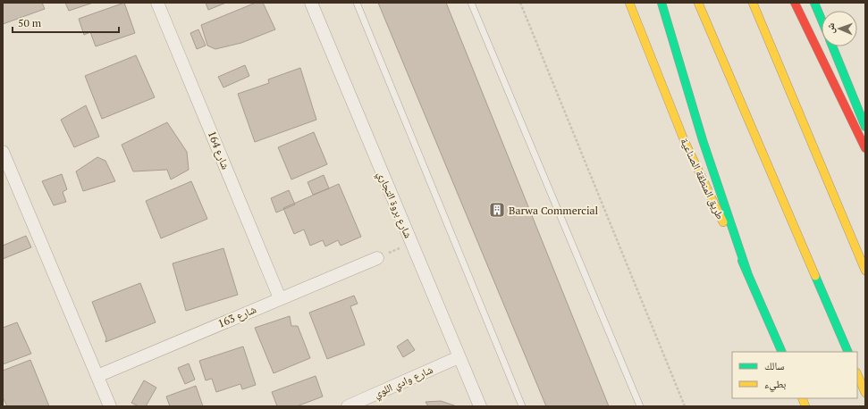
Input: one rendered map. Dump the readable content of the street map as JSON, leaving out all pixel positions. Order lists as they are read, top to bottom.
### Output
{
  "streets": {
    "main road": ["طريق المنطقة الصناعية"],
    "street": [
      "شارع 164",
      "شارع بروة التجاري",
      "شارع 163",
      "شارع وادي اللوي"
    ]
  },
  "crossings": [
    ["شارع 164", "شارع 163"],
    ["شارع بروة التجاري", "شارع وادي اللوي"]
  ],
  "places": {
    "building": ["Barwa Commercial"]
  },
  "legend": ["سالك", "بطيء"],
  "scale_bar": "50 m",
  "north": "left"
}
